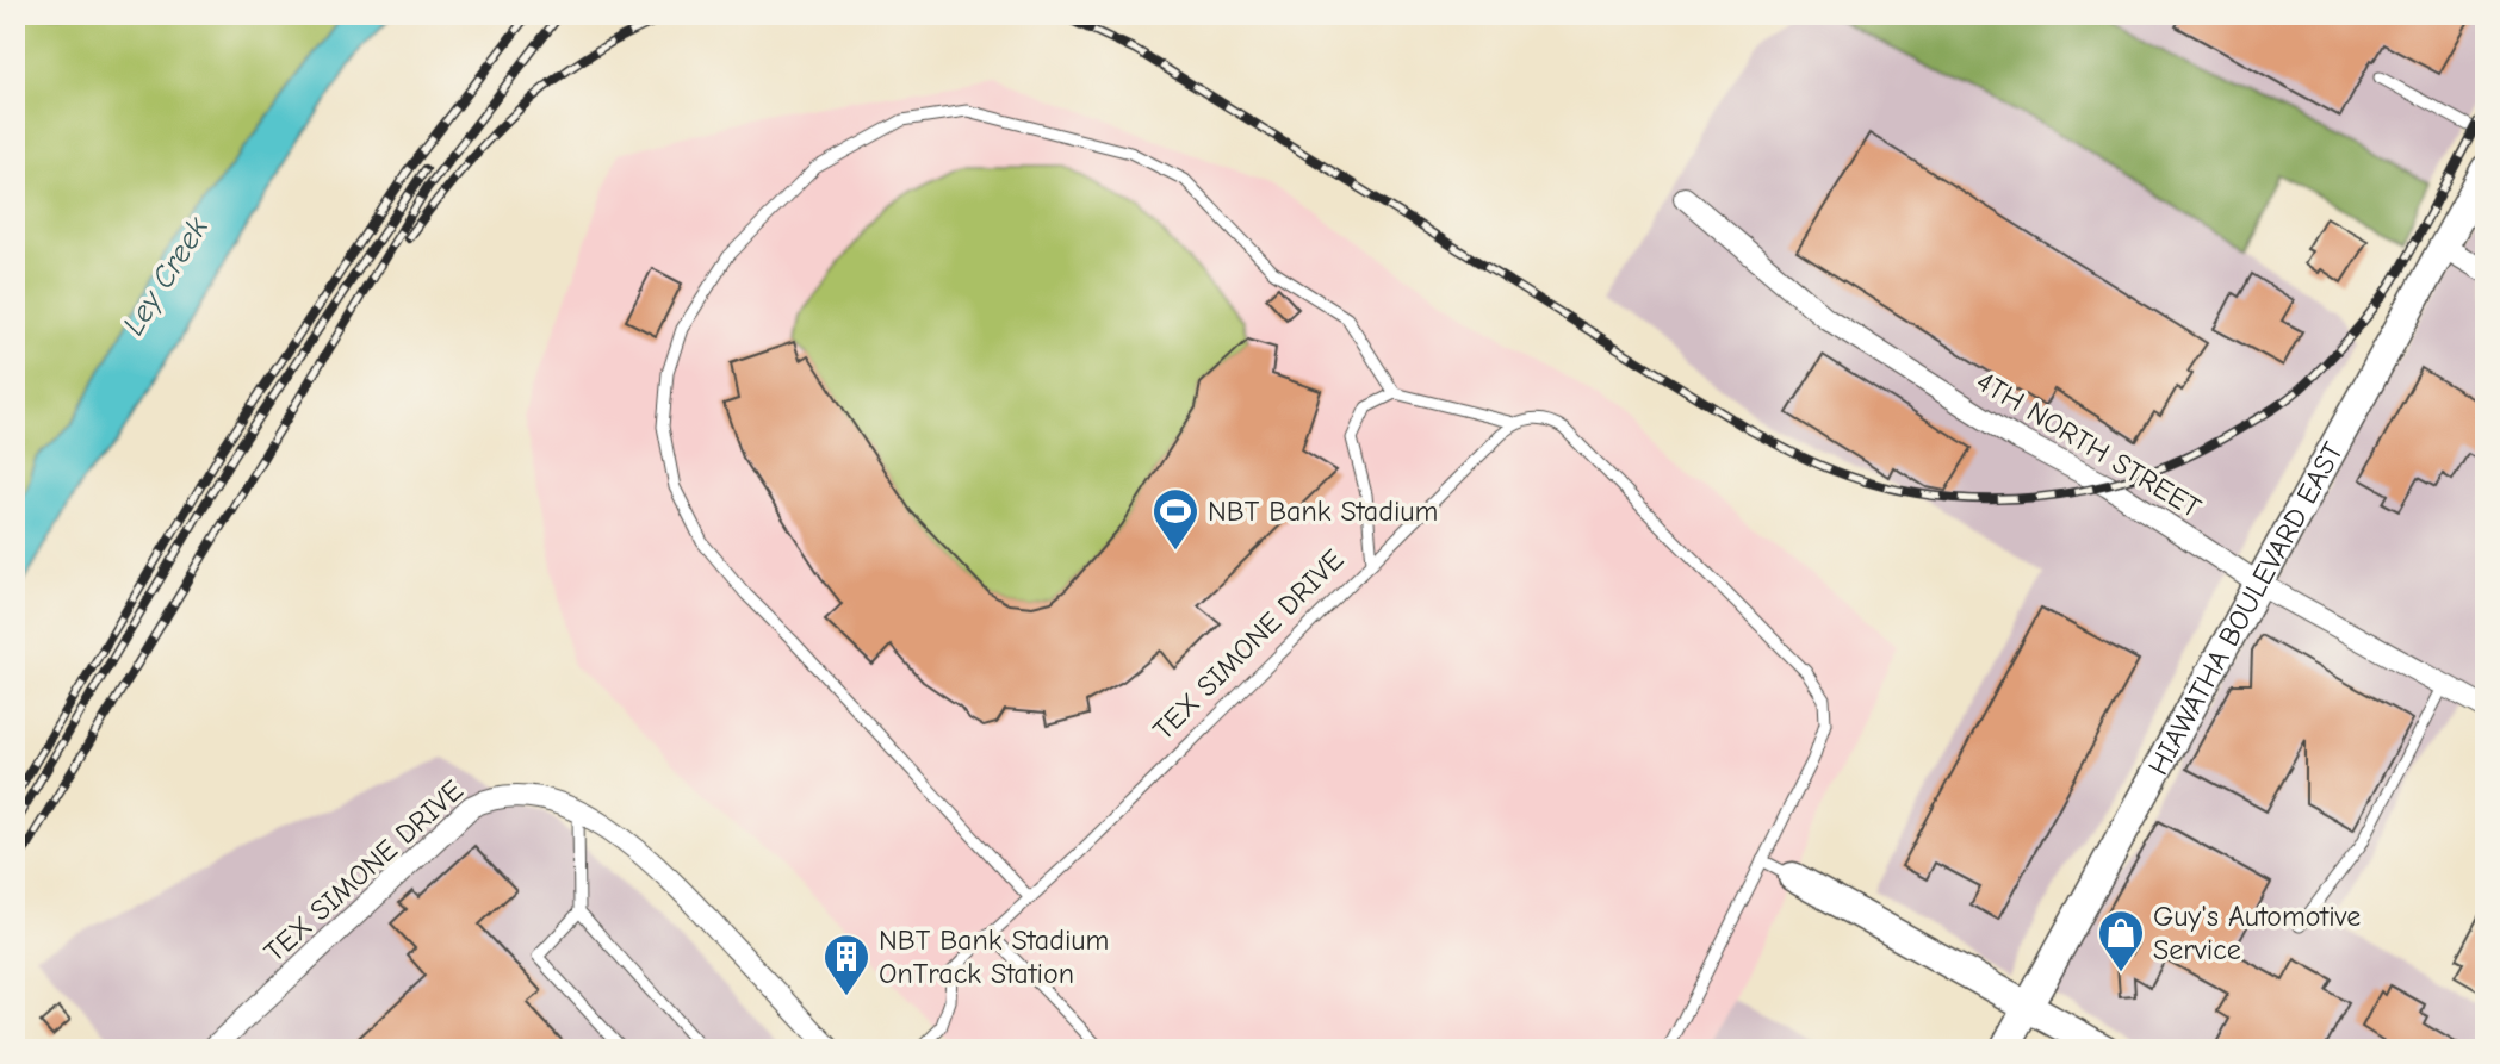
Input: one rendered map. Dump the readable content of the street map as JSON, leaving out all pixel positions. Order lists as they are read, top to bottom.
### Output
{
  "streets": {
    "street": ["4TH NORTH STREET", "HIAWATHA BOULEVARD EAST", "TEX SIMONE DRIVE"]
  },
  "crossings": [
    ["4TH NORTH STREET", "HIAWATHA BOULEVARD EAST"]
  ],
  "water": ["Ley Creek"],
  "places": {
    "sports": ["NBT Bank Stadium"],
    "shop": ["Guy's Automotive Service"],
    "building": ["NBT Bank Stadium OnTrack Station"]
  }
}
